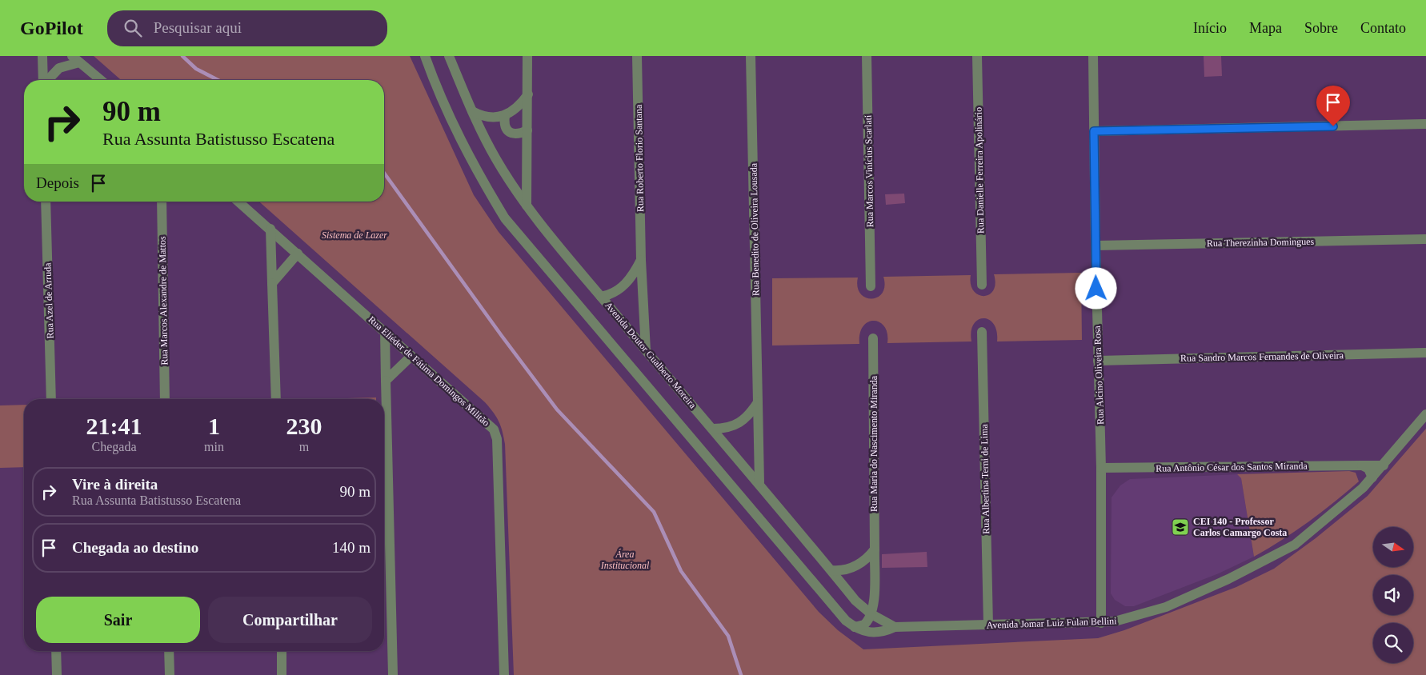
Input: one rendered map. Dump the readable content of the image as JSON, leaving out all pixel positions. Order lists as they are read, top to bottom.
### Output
{
  "streets": {
    "street": [
      "Rua Roberto Florio Santana",
      "Rua Danielle Ferreira Apolinário",
      "Rua Marcos Vinícius Scarlati",
      "Rua Benedito de Oliveira Lousada",
      "Rua Therezinha Domingues",
      "Rua Azel de Arruda",
      "Rua Marcos Alexandre de Mattos",
      "Avenida Doutor Gualberto Moreira",
      "Rua Sandro Marcos Fernandes de Oliveira",
      "Rua Eliéder de Fátima Domingos Militão",
      "Rua Alcino Oliveira Rosa",
      "Rua Maria do Nascimento Miranda",
      "Rua Antônio César dos Santos Miranda",
      "Rua Albertina Terni de Lima",
      "Avenida Jomar Luiz Fulan Bellini"
    ]
  },
  "crossings": [
    ["Rua Roberto Florio Santana", "Avenida Doutor Gualberto Moreira"],
    ["Rua Benedito de Oliveira Lousada", "Avenida Doutor Gualberto Moreira"],
    ["Rua Therezinha Domingues", "Rua Alcino Oliveira Rosa"],
    ["Avenida Doutor Gualberto Moreira", "Rua Maria do Nascimento Miranda"],
    ["Avenida Doutor Gualberto Moreira", "Avenida Jomar Luiz Fulan Bellini"],
    ["Rua Sandro Marcos Fernandes de Oliveira", "Rua Alcino Oliveira Rosa"],
    ["Rua Alcino Oliveira Rosa", "Rua Antônio César dos Santos Miranda"],
    ["Rua Alcino Oliveira Rosa", "Avenida Jomar Luiz Fulan Bellini"],
    ["Rua Antônio César dos Santos Miranda", "Avenida Jomar Luiz Fulan Bellini"],
    ["Rua Albertina Terni de Lima", "Avenida Jomar Luiz Fulan Bellini"]
  ],
  "parks": ["Sistema de Lazer", "Área Institucional"],
  "places": {
    "school or university": ["CEI 140 - Professor Carlos Camargo Costa"]
  },
  "north": "right",
  "page": {
    "header": "GoPilot",
    "search": "Pesquisar aqui",
    "nav": [
      "Início",
      "Mapa",
      "Sobre",
      "Contato"
    ],
    "turn": ["90 m", "Rua Assunta Batistusso Escatena"],
    "then": "Depois",
    "eta": [
      "21:41",
      "Chegada",
      "1",
      "min",
      "230",
      "m"
    ],
    "list": [
      {
        "name": "Vire à direita",
        "note": "Rua Assunta Batistusso Escatena",
        "value": "90 m"
      },
      {
        "name": "Chegada ao destino",
        "value": "140 m"
      }
    ],
    "buttons": ["Sair", "Compartilhar"]
  }
}
